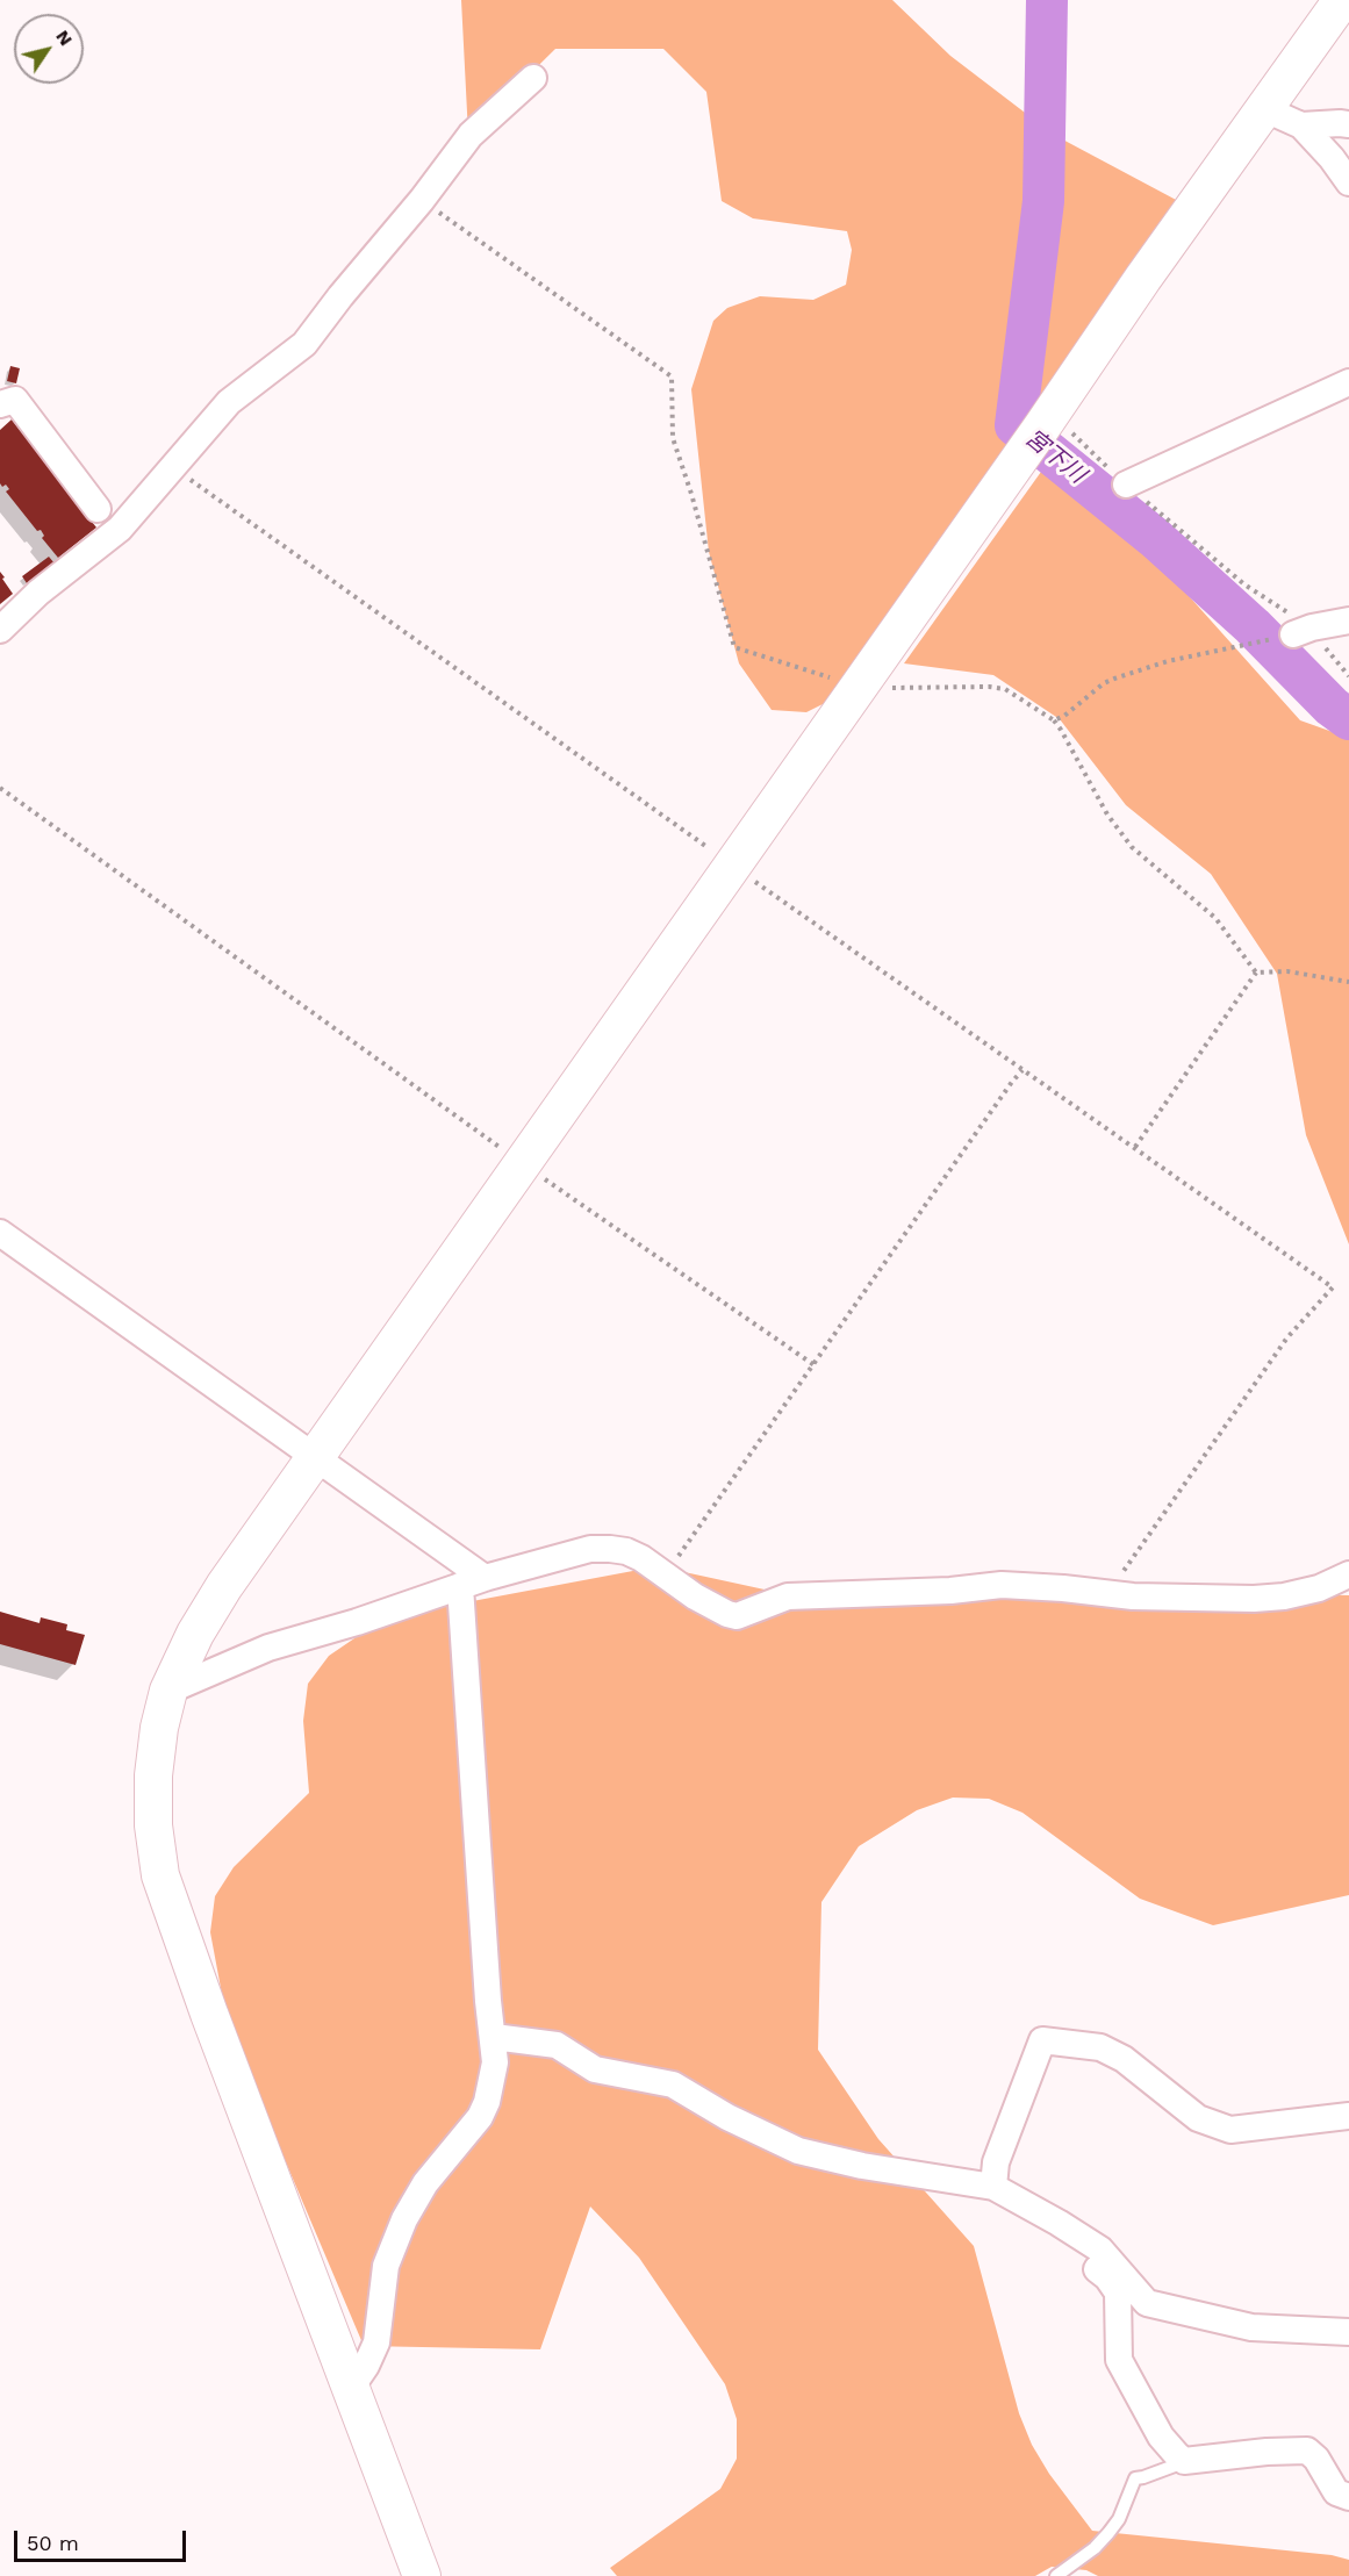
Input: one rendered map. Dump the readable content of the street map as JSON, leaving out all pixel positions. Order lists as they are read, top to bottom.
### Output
{
  "water": ["宮下川"],
  "scale_bar": "50 m",
  "north": "top right"
}
